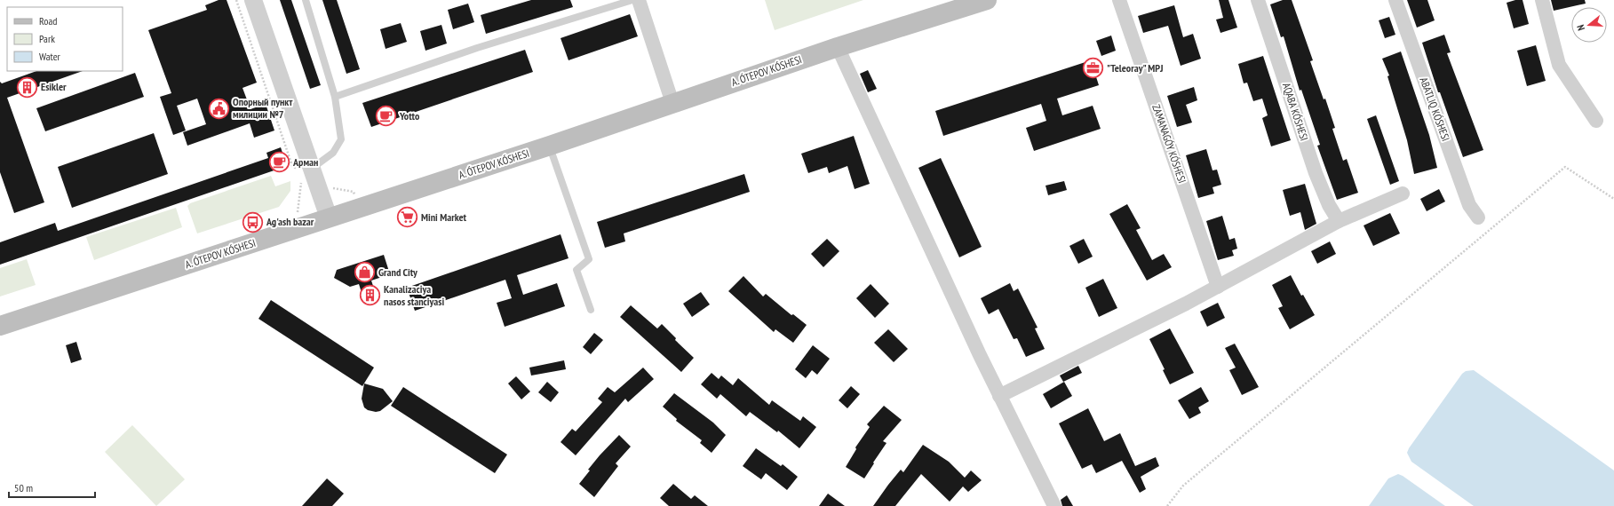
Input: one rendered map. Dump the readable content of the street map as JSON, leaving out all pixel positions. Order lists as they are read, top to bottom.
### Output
{
  "streets": {
    "main road": ["A. ÓTEPOV KÓSHESI"],
    "street": ["AQABA KÓSHESI", "ZAMANAGÓY KÓSHESI"]
  },
  "places": {
    "office": ["\"Teleoray\" MPJ"],
    "building": ["Esikler", "Kanalizaciya nasos stanciyasi"],
    "public building": ["Опорный пункт милиции №7"],
    "cafe": ["Yotto", "Арман"],
    "supermarket": ["Mini Market"],
    "bus stop": ["Ag'ash bazar"],
    "shop": ["Grand City"]
  },
  "legend": ["Road", "Park", "Water"],
  "scale_bar": "50 m",
  "north": "left"
}
